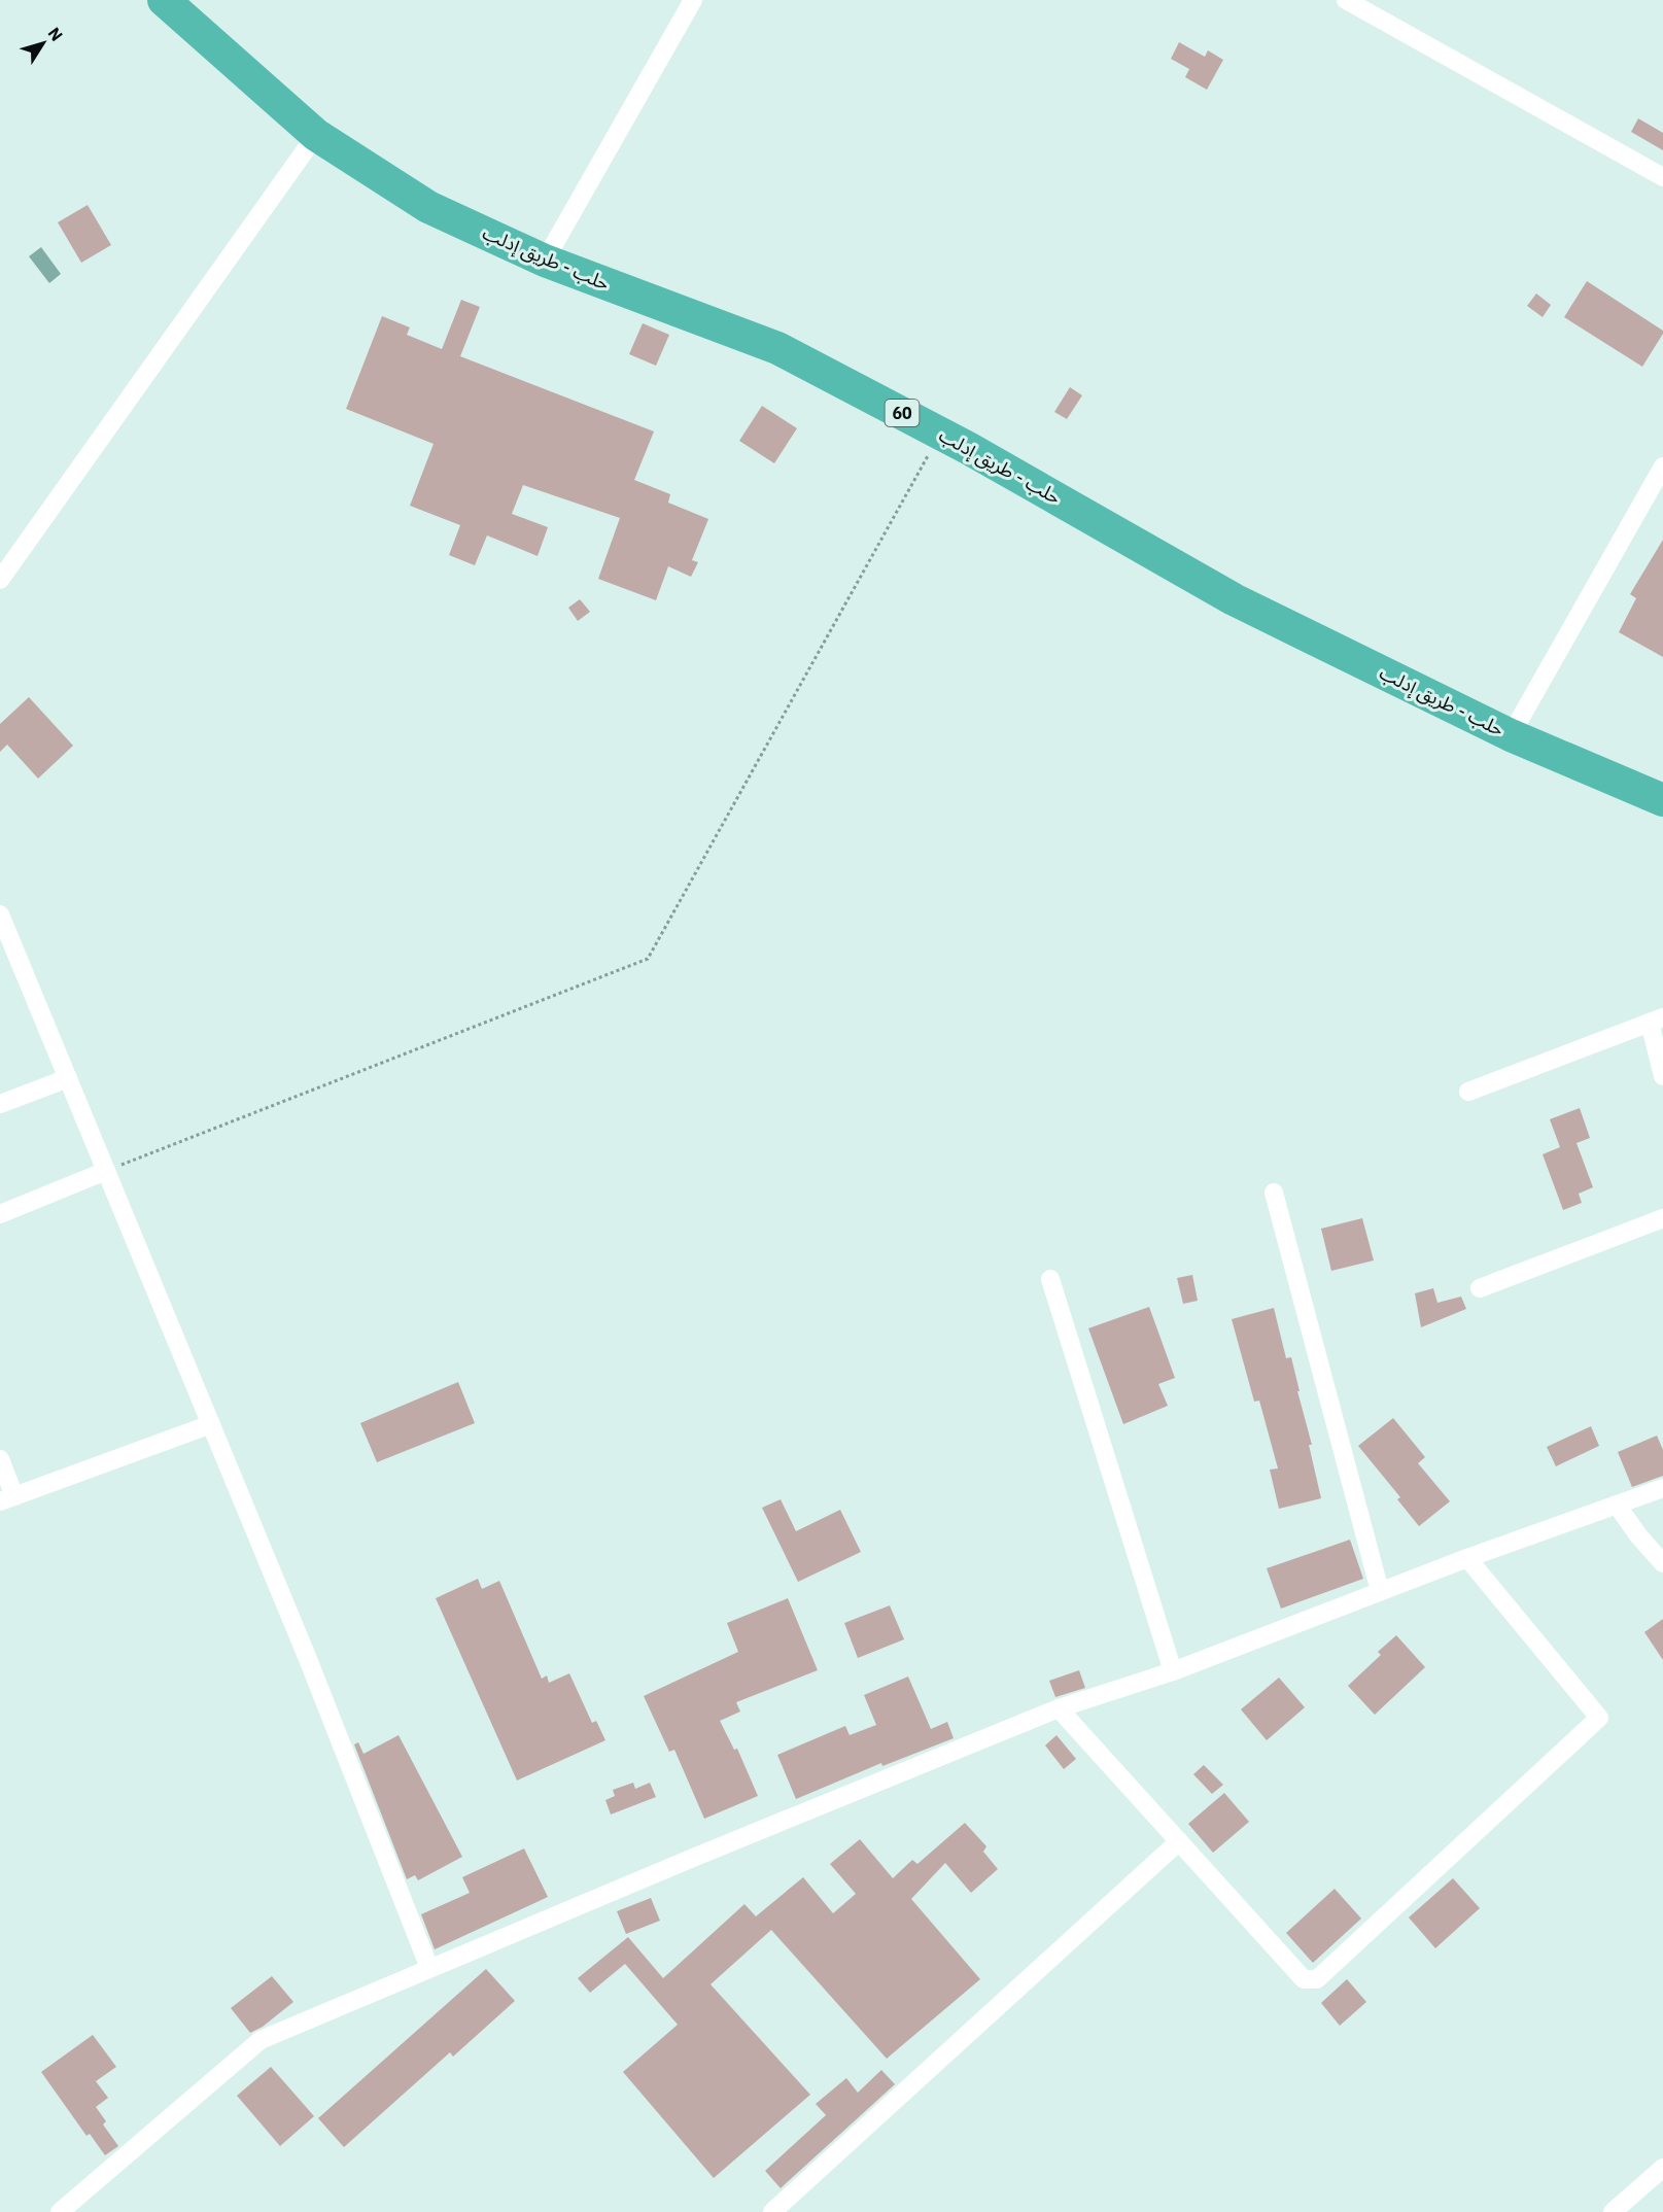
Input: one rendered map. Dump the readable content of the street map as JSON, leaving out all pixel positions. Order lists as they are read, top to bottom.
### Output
{
  "streets": {
    "highway": ["حلب - طريق إدلب", "60"]
  },
  "north": "top right"
}
